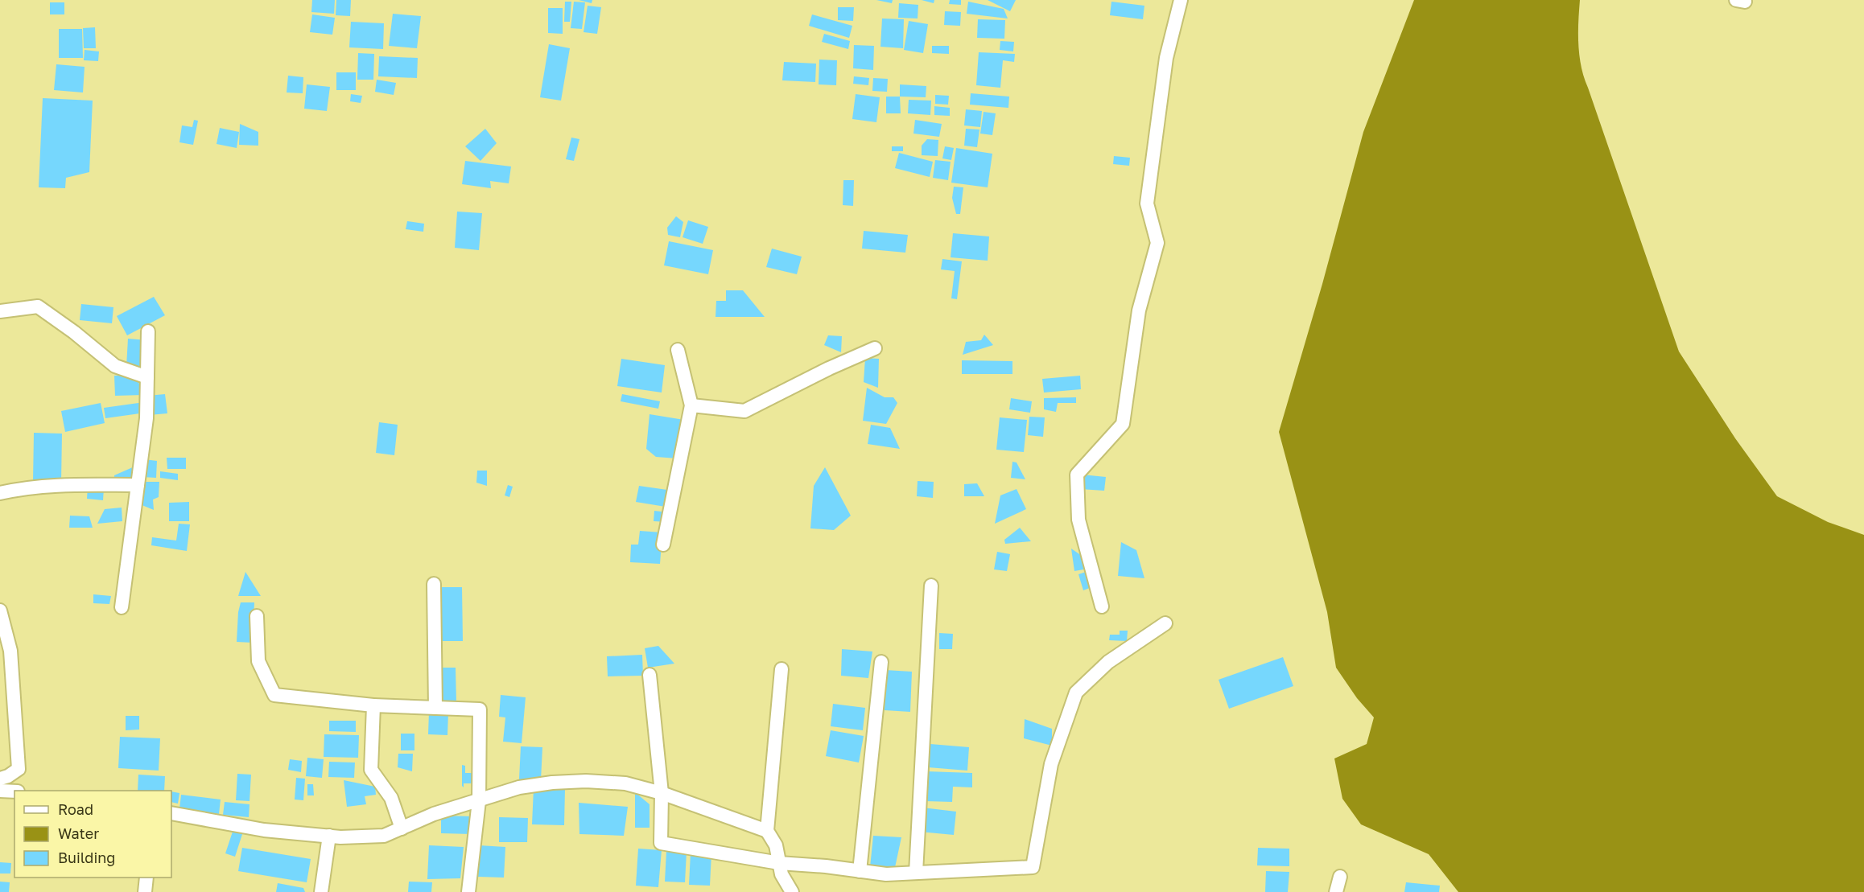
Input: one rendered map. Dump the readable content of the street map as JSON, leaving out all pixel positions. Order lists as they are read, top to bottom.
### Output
{
  "legend": ["Road", "Water", "Building"]
}
